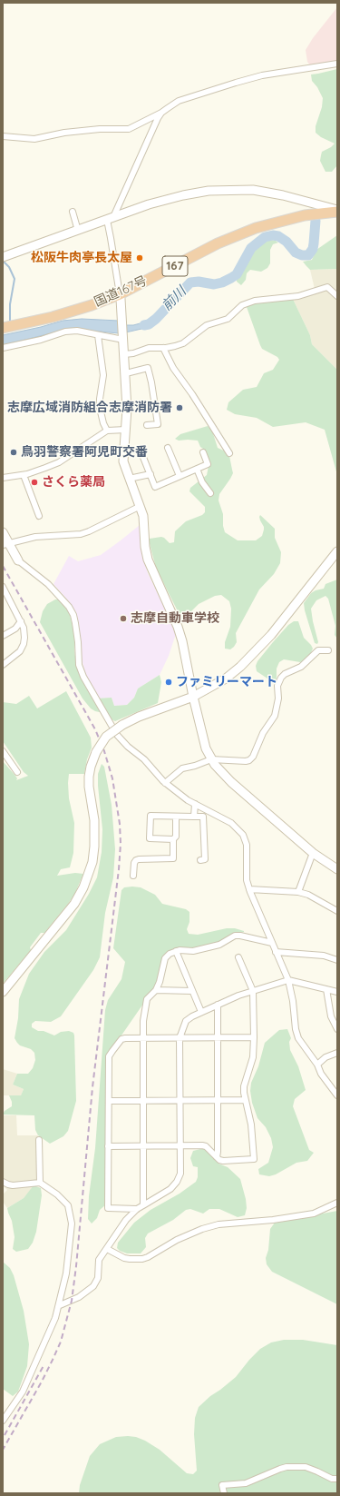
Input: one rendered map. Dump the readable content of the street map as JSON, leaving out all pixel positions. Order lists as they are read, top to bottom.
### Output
{
  "streets": {
    "highway": ["167", "国道167号"]
  },
  "water": ["前川"],
  "places": [
    "松阪牛肉亭長太屋",
    "志摩広域消防組合志摩消防署",
    "鳥羽警察署阿児町交番",
    "さくら薬局",
    "志摩自動車学校",
    "ファミリーマート"
  ]
}
